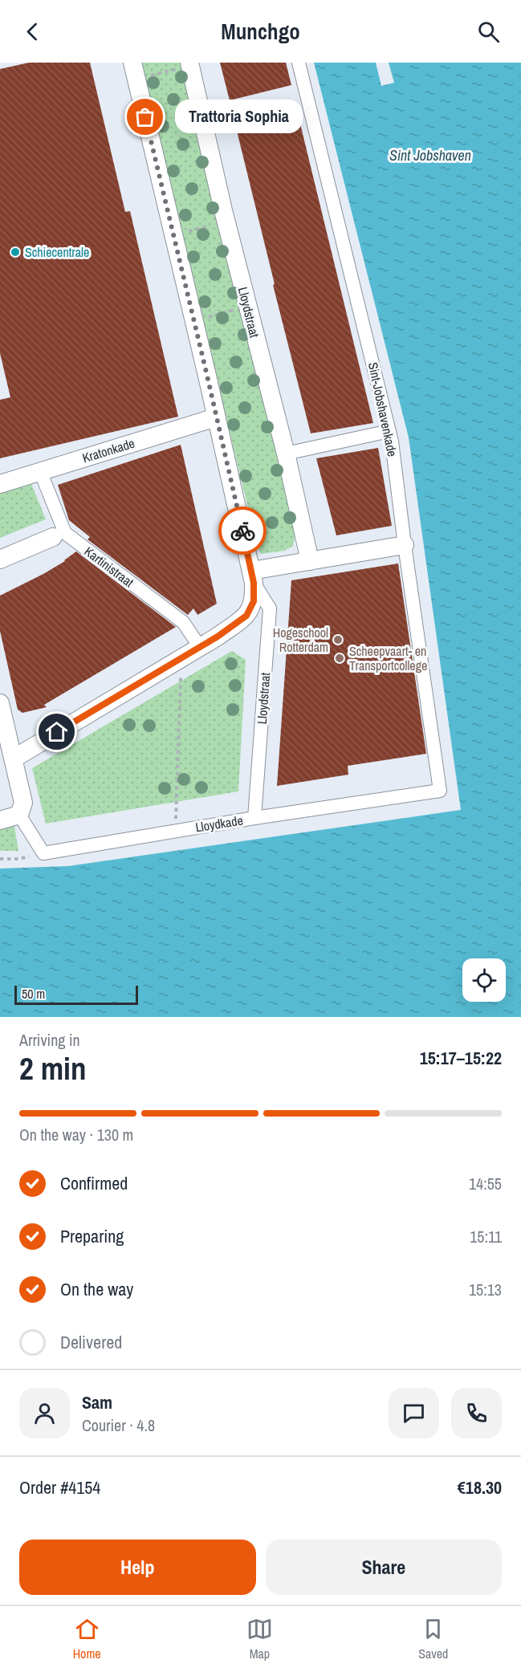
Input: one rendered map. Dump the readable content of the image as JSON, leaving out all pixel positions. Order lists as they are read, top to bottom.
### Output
{
  "streets": {
    "street": [
      "Lloydstraat",
      "Sint-Jobshavenkade",
      "Kratonkade",
      "Kartinistraat",
      "Lloydkade"
    ]
  },
  "crossings": [
    ["Lloydstraat", "Kratonkade"],
    ["Lloydstraat", "Kartinistraat"],
    ["Lloydstraat", "Lloydkade"],
    ["Sint-Jobshavenkade", "Lloydkade"],
    ["Kratonkade", "Kartinistraat"]
  ],
  "water": ["Sint Jobshaven"],
  "places": [
    "Trattoria Sophia",
    "Schiecentrale",
    "Hogeschool Rotterdam",
    "Scheepvaart- en Transportcollege"
  ],
  "scale_bar": "50 m",
  "page": {
    "header": "Munchgo",
    "bubble": "Trattoria Sophia",
    "scale": "50 m",
    "heading": ["2 min", "Arriving in", "15:17–15:22"],
    "panel": [
      "Sam",
      "Courier · 4.8",
      "Order #4154",
      "€18.30"
    ],
    "bar": "On the way · 130 m",
    "list": [
      ["Confirmed", "14:55"],
      ["Preparing", "15:11"],
      ["On the way", "15:13"],
      "Delivered"
    ],
    "buttons": ["Help", "Share"],
    "tabs": ["Home", "Map", "Saved"]
  }
}
